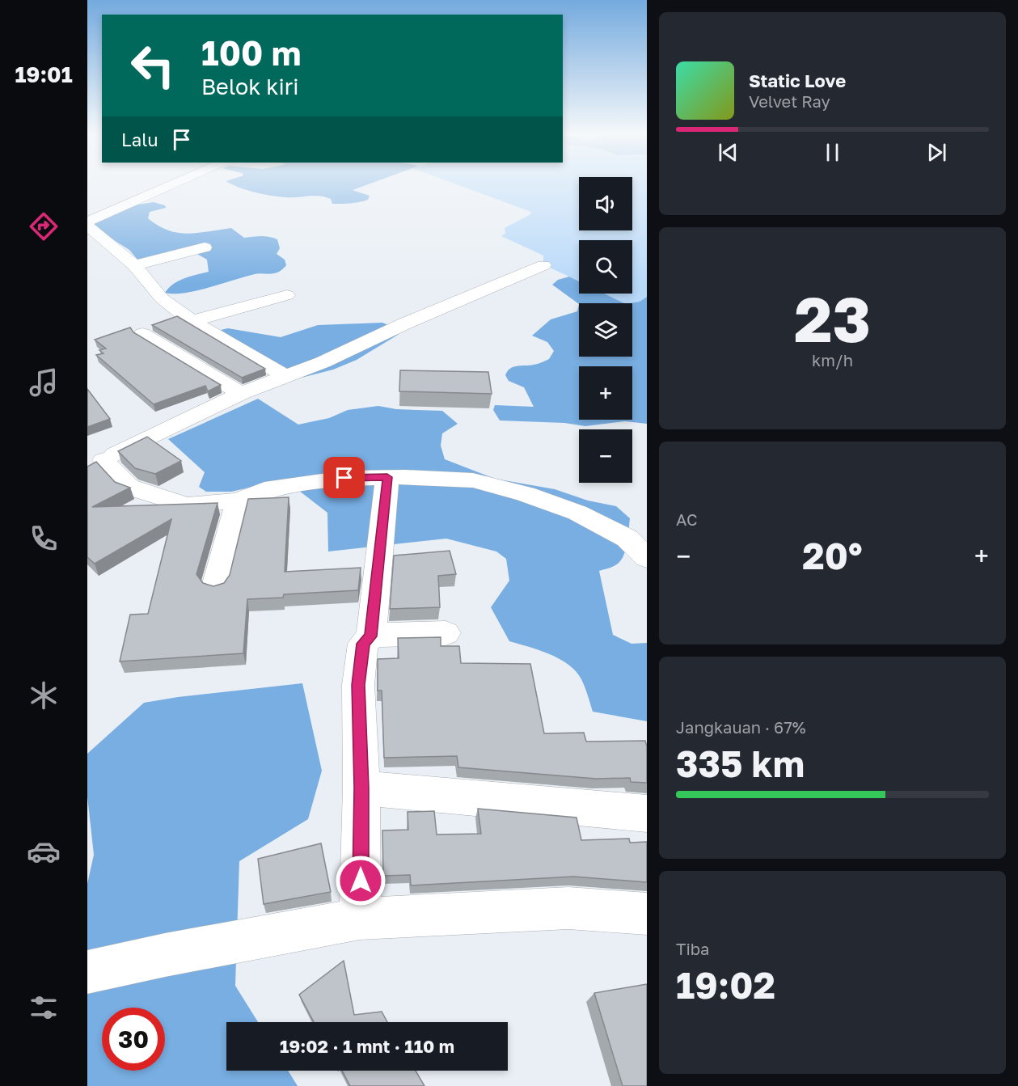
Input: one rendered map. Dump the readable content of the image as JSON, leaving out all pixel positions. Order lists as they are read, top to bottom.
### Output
{
  "page": {
    "tabs": "19:01",
    "turn": ["100 m", "Belok kiri"],
    "song": ["Static Love", "Velvet Ray"],
    "then": "Lalu",
    "map_buttons": ["+", "−"],
    "tile": [
      ["23", "km/h"],
      "AC",
      ["Jangkauan · 67%", "335 km"],
      ["Tiba", "19:02"]
    ],
    "heat": ["−", "20°", "+"],
    "limit": "30",
    "trip": "19:02 · 1 mnt · 110 m"
  }
}
